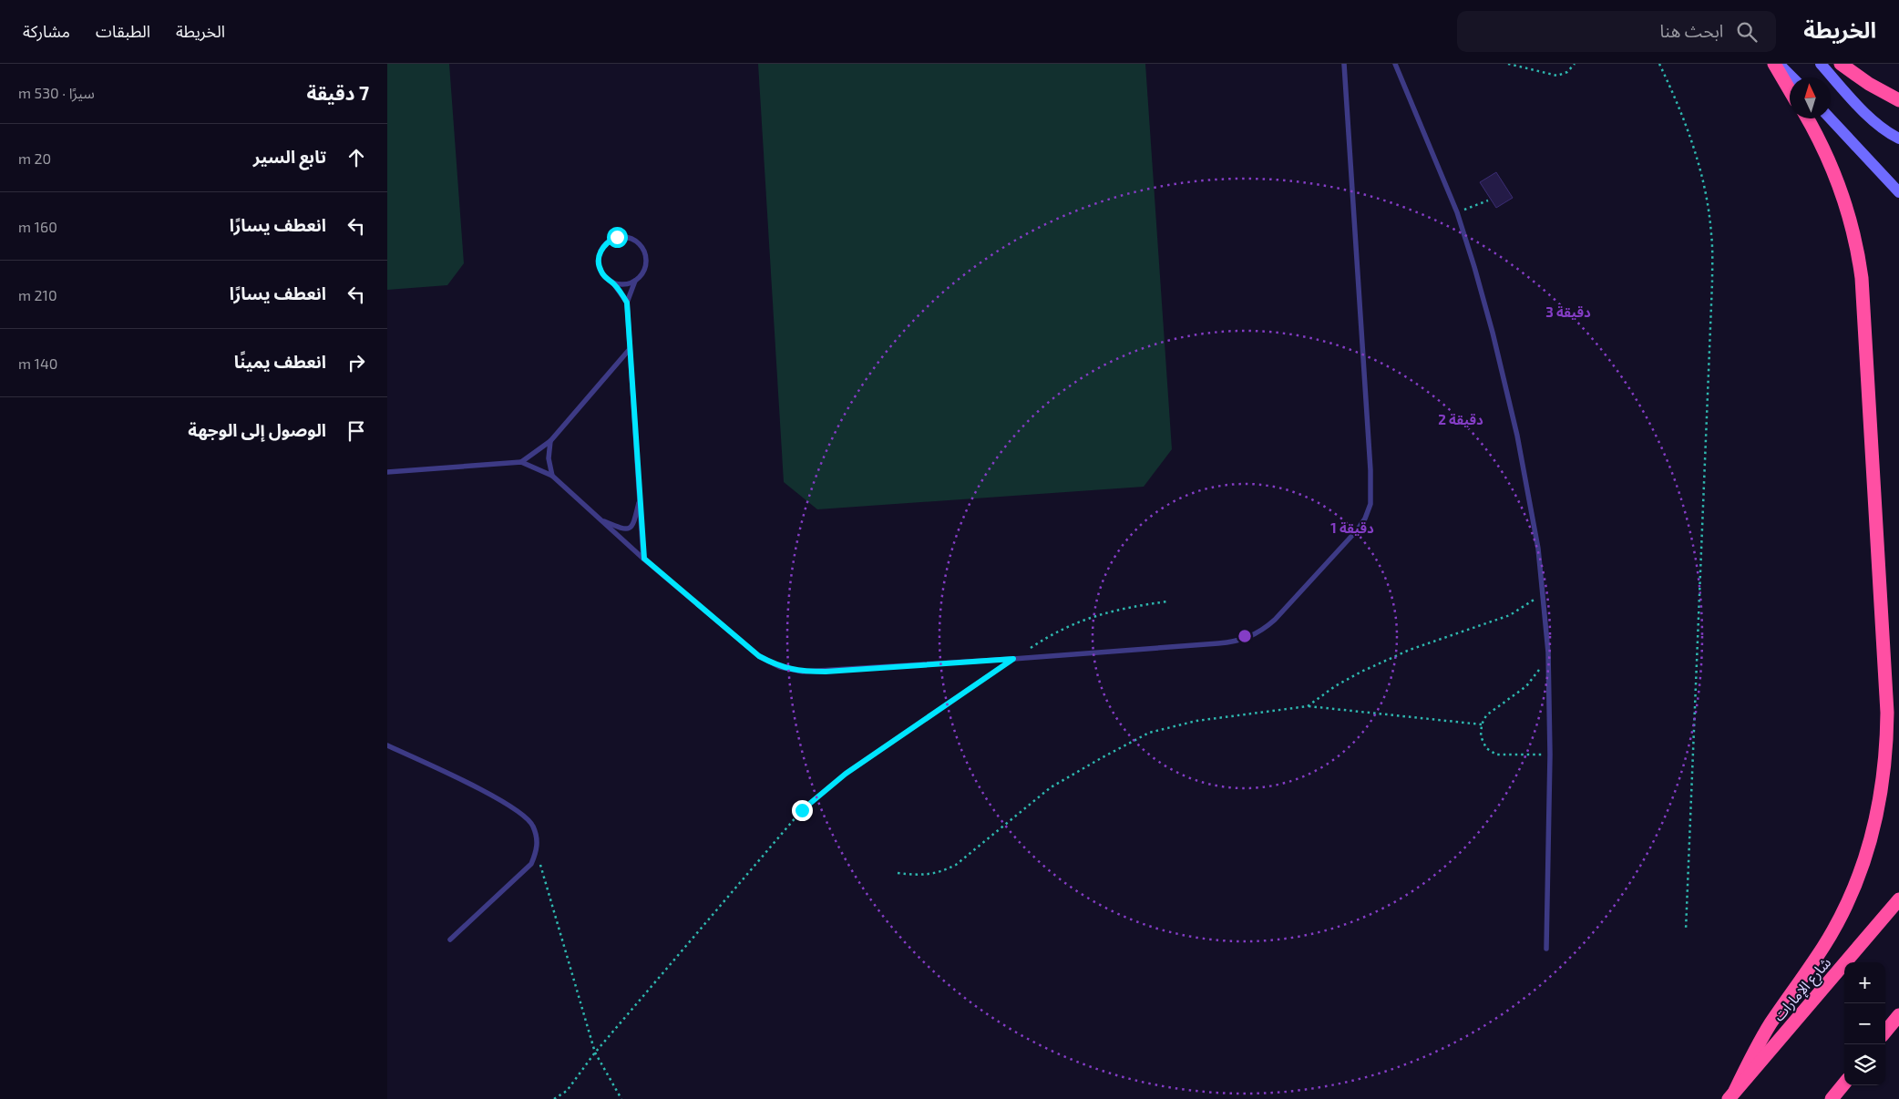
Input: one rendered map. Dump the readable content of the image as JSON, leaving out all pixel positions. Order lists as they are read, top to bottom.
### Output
{
  "streets": {
    "highway": ["شارع الإمارات"]
  },
  "north": "top",
  "page": {
    "header": "الخريطة",
    "search": "ابحث هنا",
    "nav": ["الخريطة", "الطبقات", "مشاركة"],
    "heading": ["7 دقيقة", "سيرًا · 530 m"],
    "list": [
      ["تابع السير", "20 m"],
      ["انعطف يسارًا", "160 m"],
      ["انعطف يسارًا", "210 m"],
      ["انعطف يمينًا", "140 m"],
      "الوصول إلى الوجهة"
    ],
    "map_buttons": ["+", "−"]
  },
  "rings": ["3 دقيقة", "2 دقيقة", "1 دقيقة"]
}
